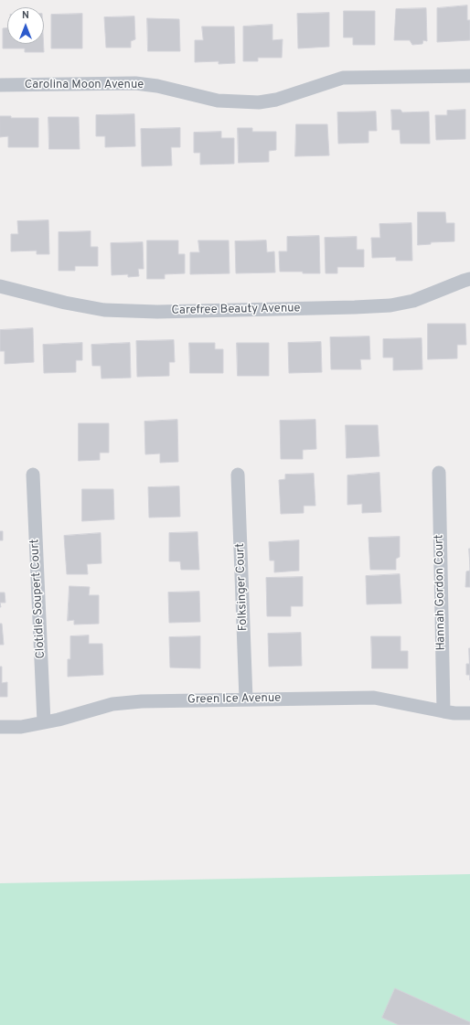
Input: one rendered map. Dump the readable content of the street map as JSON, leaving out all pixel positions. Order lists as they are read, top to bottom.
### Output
{
  "streets": {
    "street": [
      "Carolina Moon Avenue",
      "Carefree Beauty Avenue",
      "Folksinger Court",
      "Hannah Gordon Court",
      "Clotidle Soupert Court",
      "Green Ice Avenue"
    ]
  },
  "crossings": [
    ["Folksinger Court", "Green Ice Avenue"],
    ["Hannah Gordon Court", "Green Ice Avenue"],
    ["Clotidle Soupert Court", "Green Ice Avenue"]
  ],
  "north": "top"
}
